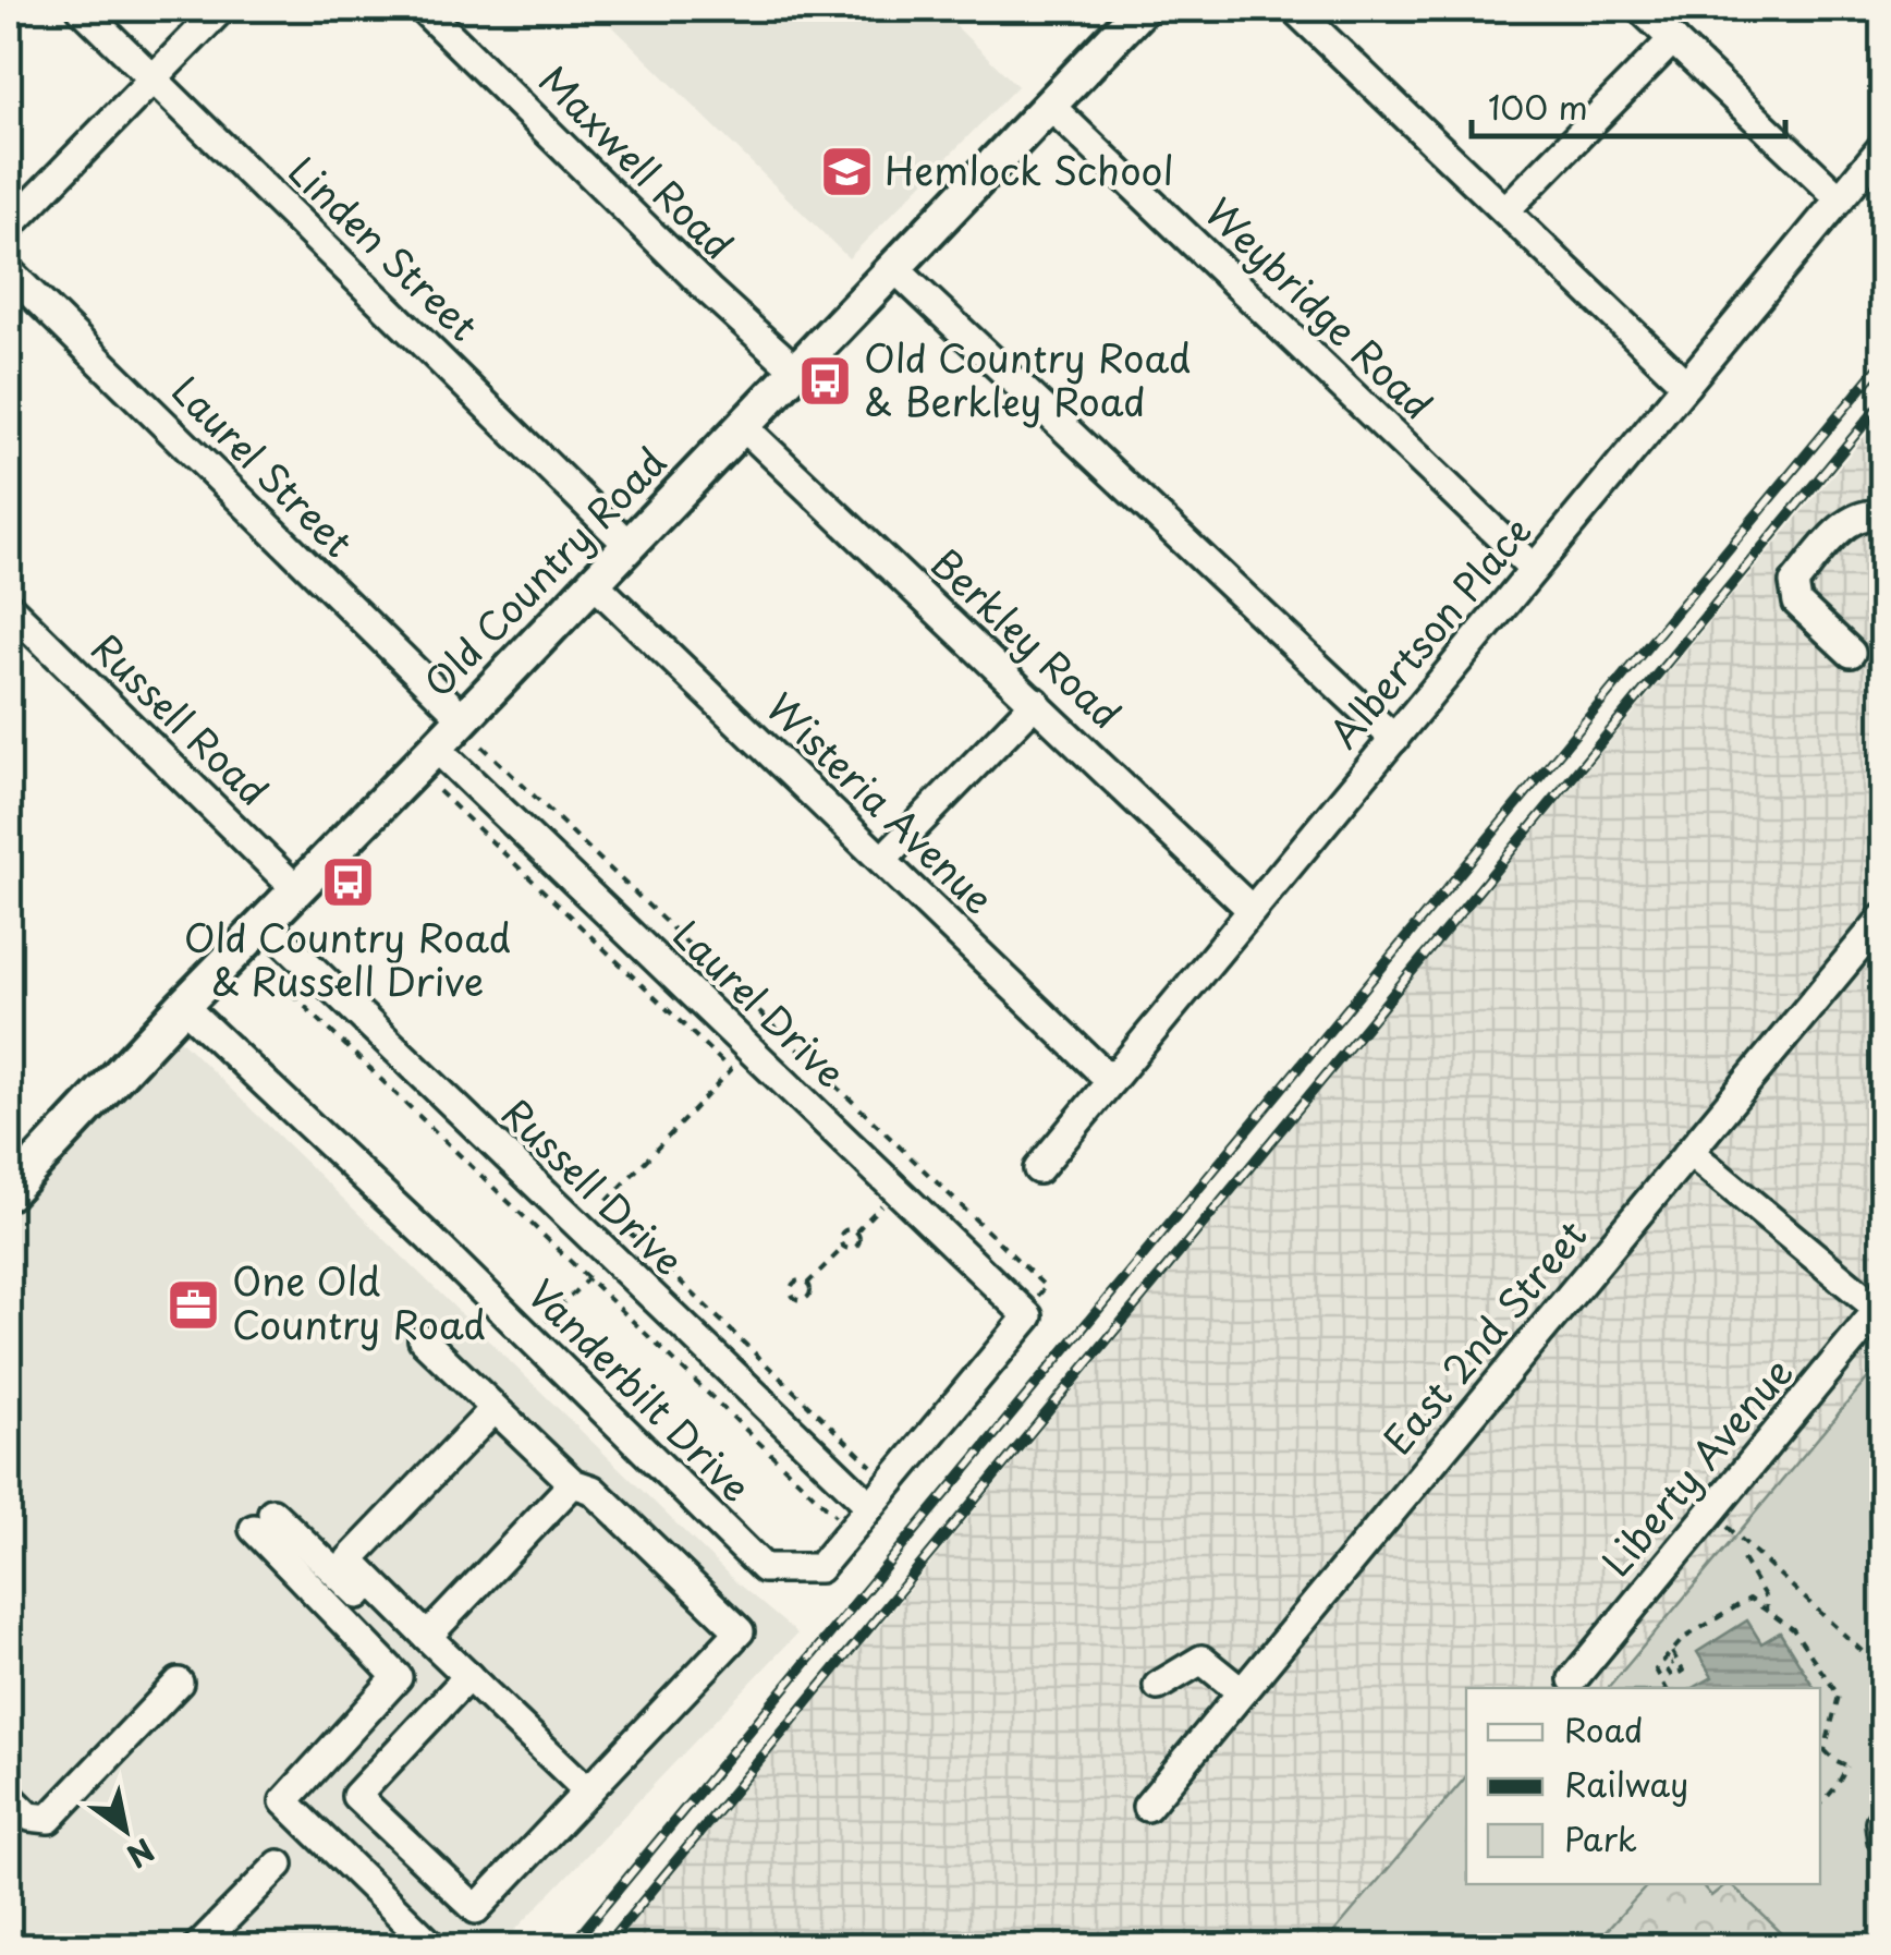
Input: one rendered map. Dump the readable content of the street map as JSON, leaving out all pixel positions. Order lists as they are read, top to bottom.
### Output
{
  "streets": {
    "main road": ["Old Country Road"],
    "street": [
      "Maxwell Road",
      "Linden Street",
      "Weybridge Road",
      "Laurel Street",
      "Albertson Place",
      "Berkley Road",
      "Russell Road",
      "Wisteria Avenue",
      "Laurel Drive",
      "Russell Drive",
      "East 2nd Street",
      "Vanderbilt Drive",
      "Liberty Avenue"
    ]
  },
  "crossings": [
    ["Maxwell Road", "Old Country Road"],
    ["Linden Street", "Old Country Road"],
    ["Weybridge Road", "Old Country Road"],
    ["Weybridge Road", "Albertson Place"],
    ["Laurel Street", "Old Country Road"],
    ["Old Country Road", "Berkley Road"],
    ["Old Country Road", "Russell Road"],
    ["Old Country Road", "Wisteria Avenue"],
    ["Old Country Road", "Laurel Drive"],
    ["Old Country Road", "Russell Drive"],
    ["Old Country Road", "Vanderbilt Drive"],
    ["Albertson Place", "Berkley Road"],
    ["Albertson Place", "Wisteria Avenue"],
    ["Russell Drive", "Vanderbilt Drive"]
  ],
  "places": {
    "school or university": ["Hemlock School"],
    "bus stop": ["Old Country Road & Berkley Road", "Old Country Road & Russell Drive"],
    "office": ["One Old Country Road"]
  },
  "legend": ["Road", "Railway", "Park"],
  "scale_bar": "100 m",
  "north": "bottom right"
}
